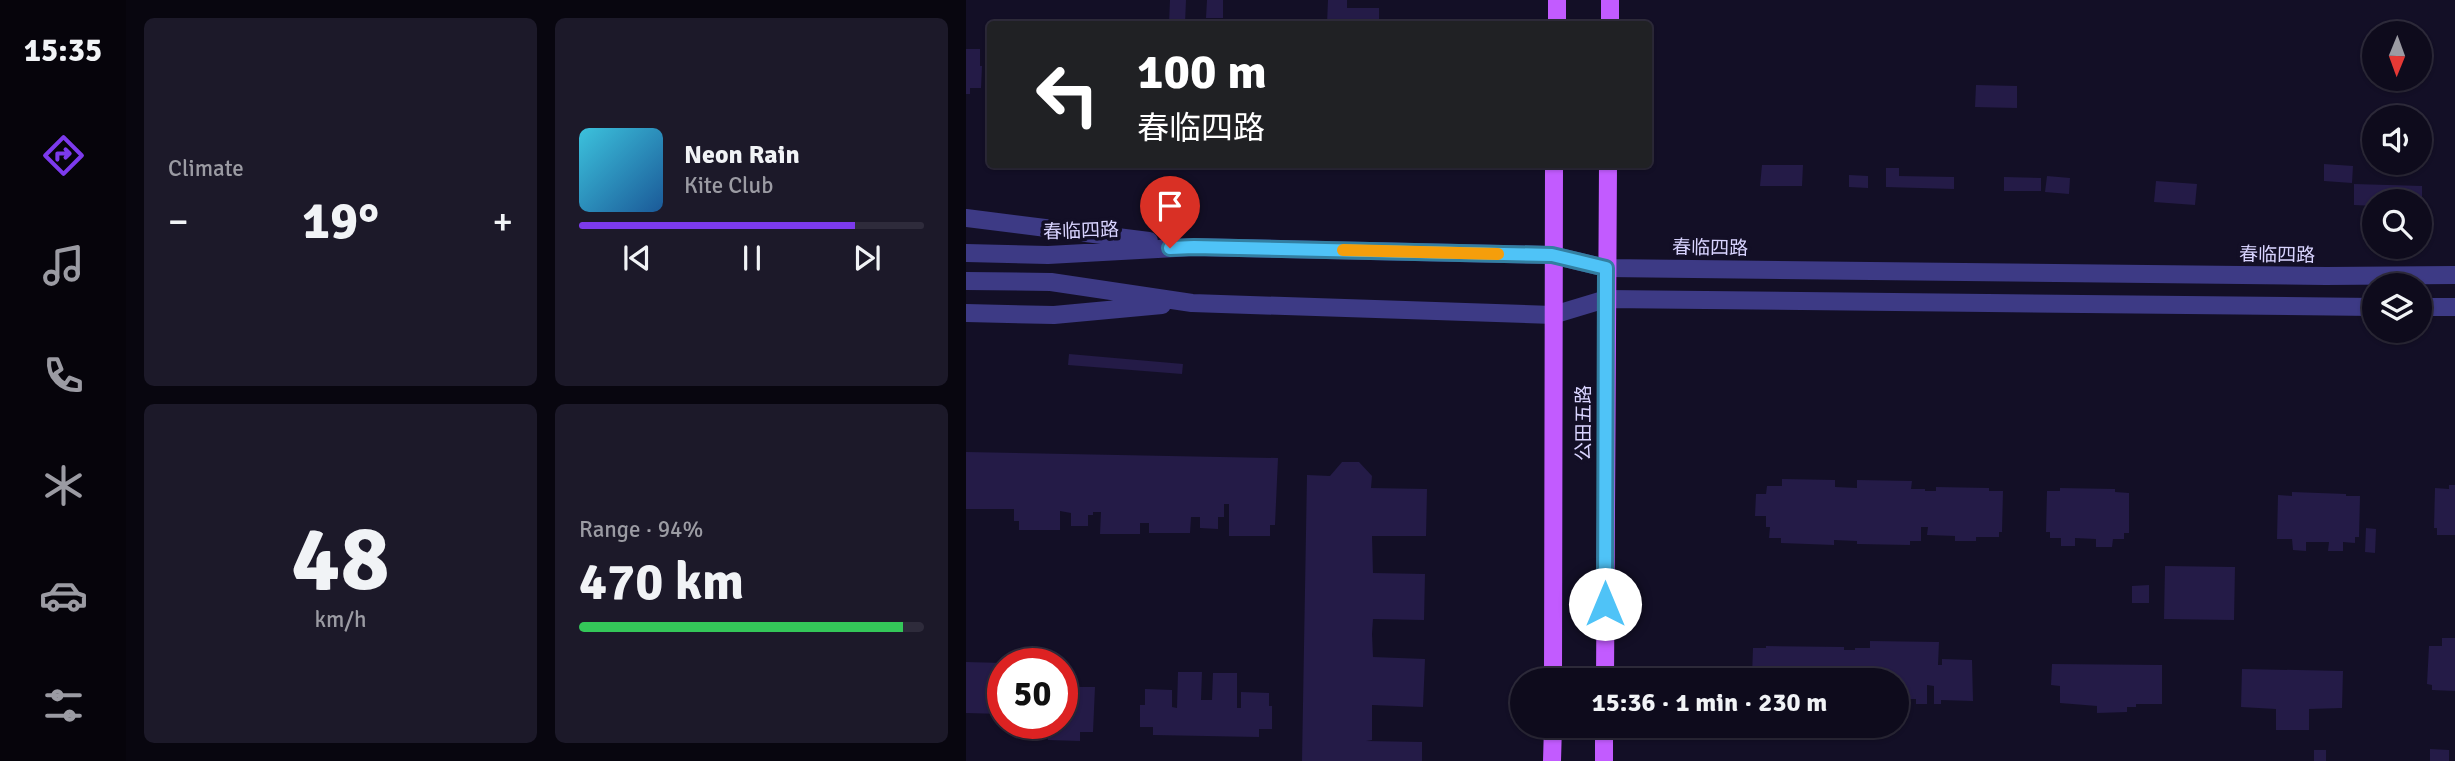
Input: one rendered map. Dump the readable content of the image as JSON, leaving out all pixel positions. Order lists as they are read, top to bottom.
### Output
{
  "streets": {
    "main road": ["公田五路"],
    "street": ["春临四路"]
  },
  "crossings": [
    ["春临四路", "公田五路"]
  ],
  "north": "bottom",
  "page": {
    "tabs": "15:35",
    "tile": [
      "Climate",
      ["48", "km/h"],
      ["Range · 94%", "470 km"]
    ],
    "turn": ["100 m", "春临四路"],
    "song": ["Neon Rain", "Kite Club"],
    "heat": ["−", "19°", "+"],
    "limit": "50",
    "trip": "15:36 · 1 min · 230 m"
  }
}
